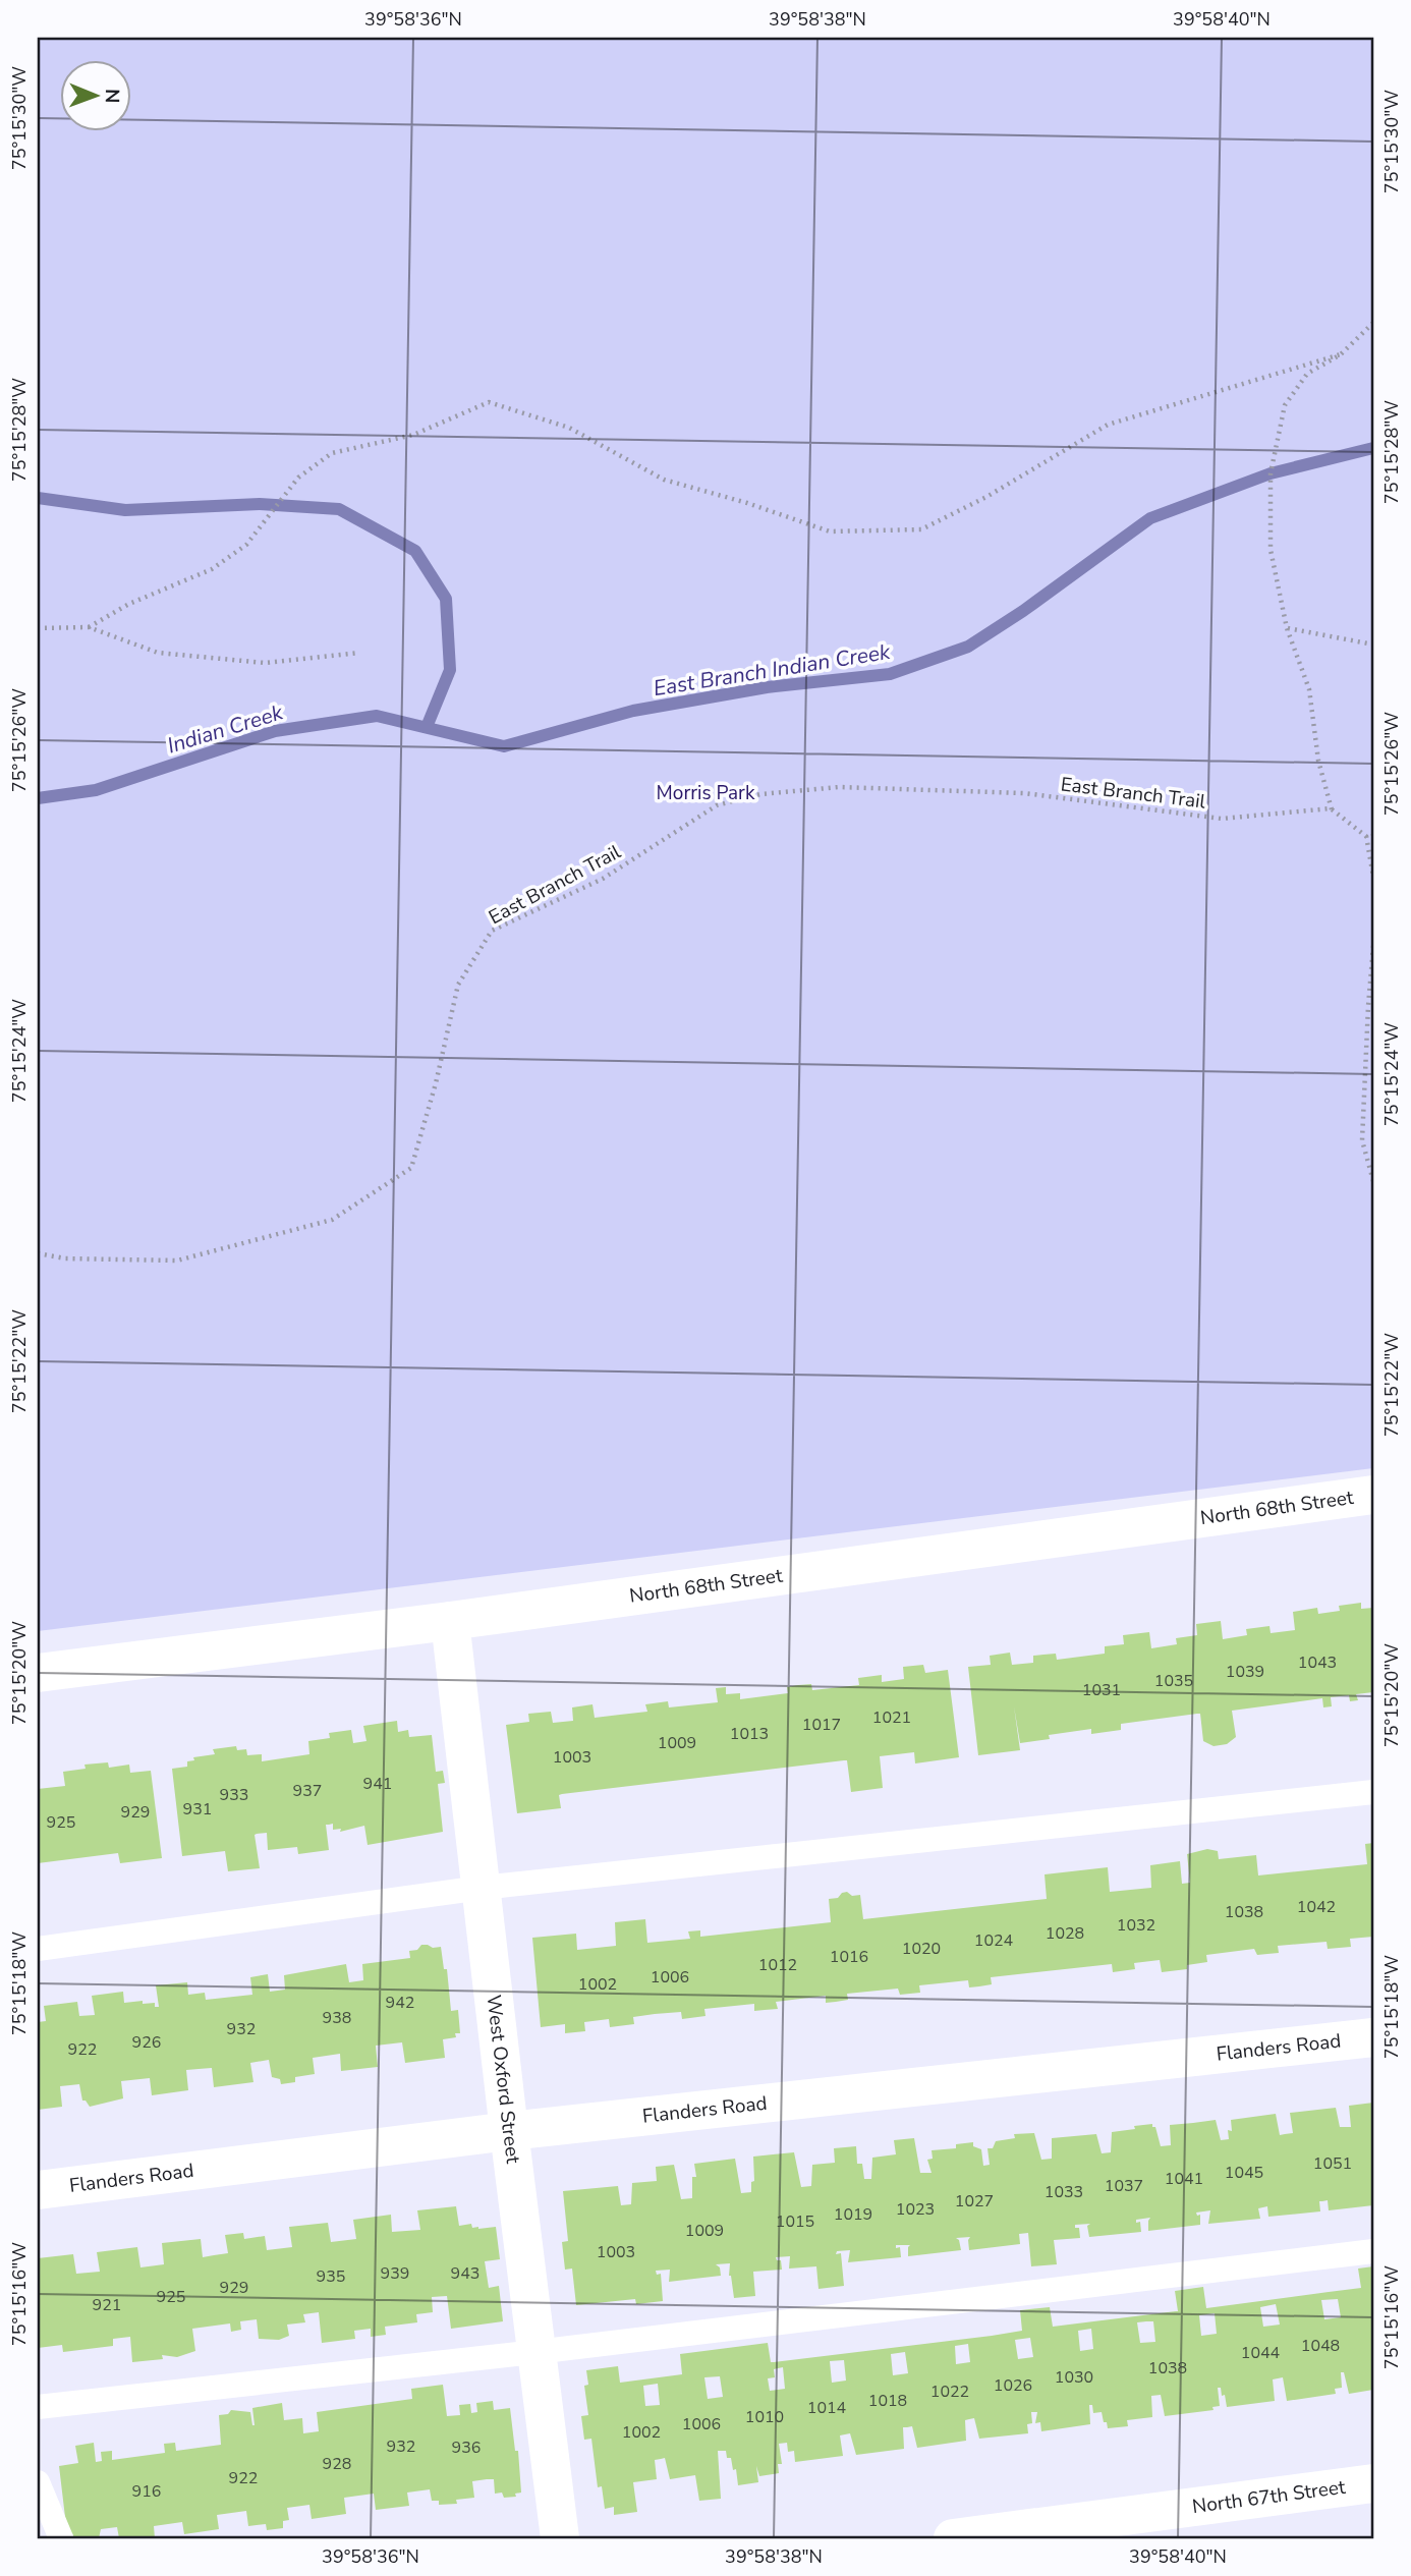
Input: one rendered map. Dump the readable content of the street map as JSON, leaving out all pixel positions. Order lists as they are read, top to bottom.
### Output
{
  "streets": {
    "street": [
      "North 68th Street",
      "Flanders Road",
      "West Oxford Street",
      "North 67th Street"
    ],
    "path": ["East Branch Trail"]
  },
  "crossings": [
    ["North 68th Street", "West Oxford Street"],
    ["Flanders Road", "West Oxford Street"]
  ],
  "water": ["East Branch Indian Creek", "Indian Creek"],
  "parks": ["Morris Park"],
  "house_numbers": [
    "1043",
    "1039",
    "1035",
    "1031",
    "1021",
    "1017",
    "1013",
    "1009",
    "1003",
    "941",
    "937",
    "933",
    "931",
    "929",
    "925",
    "1042",
    "1038",
    "1032",
    "1028",
    "1024",
    "1020",
    "1016",
    "1012",
    "1006",
    "1002",
    "942",
    "938",
    "932",
    "926",
    "922",
    "1051",
    "1045",
    "1041",
    "1037",
    "1033",
    "1027",
    "1023",
    "1019",
    "1015",
    "1009",
    "1003",
    "939",
    "943",
    "935",
    "929",
    "925",
    "921",
    "1048",
    "1044",
    "1038",
    "1030",
    "1026",
    "1022",
    "1018",
    "1014",
    "1010",
    "1006",
    "1002",
    "932",
    "936",
    "928",
    "922",
    "916"
  ],
  "north": "right",
  "coordinates": [
    "39°58'36\"N",
    "39°58'38\"N",
    "39°58'40\"N",
    "75°15'30\"W",
    "75°15'28\"W",
    "75°15'26\"W",
    "75°15'24\"W",
    "75°15'22\"W",
    "75°15'20\"W",
    "75°15'18\"W",
    "75°15'16\"W"
  ]
}
